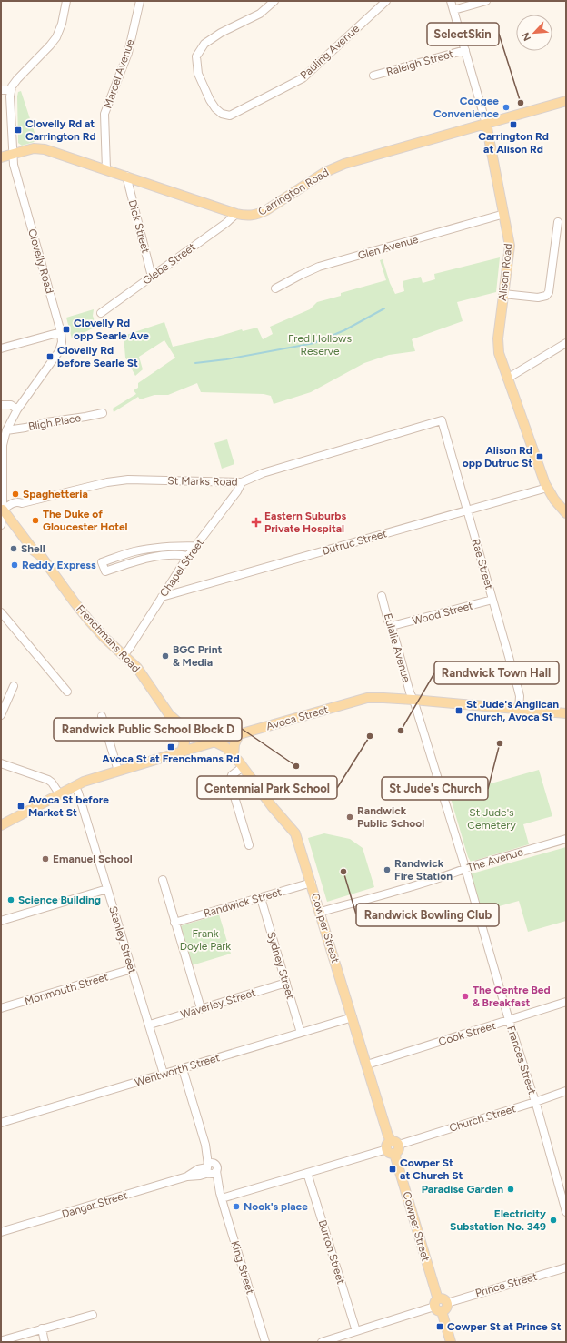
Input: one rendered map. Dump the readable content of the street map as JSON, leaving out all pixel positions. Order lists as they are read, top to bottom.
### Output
{
  "streets": {
    "main road": [
      "Carrington Road",
      "Alison Road",
      "Frenchmans Road",
      "Avoca Street",
      "Cowper Street"
    ],
    "street": [
      "Pauling Avenue",
      "Raleigh Street",
      "Marcel Avenue",
      "Dick Street",
      "Glen Avenue",
      "Clovelly Road",
      "Glebe Street",
      "Bligh Place",
      "St Marks Road",
      "Dutruc Street",
      "Rae Street",
      "Chapel Street",
      "Wood Street",
      "Eulalie Avenue",
      "The Avenue",
      "Randwick Street",
      "Stanley Street",
      "Sydney Street",
      "Monmouth Street",
      "Waverley Street",
      "Cook Street",
      "Frances Street",
      "Wentworth Street",
      "Church Street",
      "Dangar Street",
      "Burton Street",
      "King Street",
      "Prince Street"
    ]
  },
  "crossings": [
    ["Raleigh Street", "Alison Road"],
    ["Marcel Avenue", "Carrington Road"],
    ["Carrington Road", "Dick Street"],
    ["Carrington Road", "Clovelly Road"],
    ["Carrington Road", "Glebe Street"],
    ["Carrington Road", "Alison Road"],
    ["Dick Street", "Glebe Street"],
    ["Glen Avenue", "Alison Road"],
    ["Clovelly Road", "Bligh Place"],
    ["Clovelly Road", "St Marks Road"],
    ["Clovelly Road", "Frenchmans Road"],
    ["Alison Road", "Dutruc Street"],
    ["St Marks Road", "Rae Street"],
    ["St Marks Road", "Chapel Street"],
    ["St Marks Road", "Frenchmans Road"],
    ["Dutruc Street", "Rae Street"],
    ["Dutruc Street", "Chapel Street"],
    ["Rae Street", "Wood Street"],
    ["Rae Street", "Avoca Street"],
    ["Chapel Street", "Frenchmans Road"],
    ["Wood Street", "Eulalie Avenue"],
    ["Frenchmans Road", "Avoca Street"],
    ["Frenchmans Road", "Cowper Street"],
    ["Eulalie Avenue", "Avoca Street"],
    ["Eulalie Avenue", "Frances Street"],
    ["Avoca Street", "Cowper Street"],
    ["Avoca Street", "Stanley Street"],
    ["Avoca Street", "Frances Street"],
    ["The Avenue", "Cowper Street"],
    ["The Avenue", "Frances Street"],
    ["Randwick Street", "Cowper Street"],
    ["Randwick Street", "Sydney Street"],
    ["Cowper Street", "Cook Street"],
    ["Cowper Street", "Wentworth Street"],
    ["Cowper Street", "Church Street"],
    ["Stanley Street", "Monmouth Street"],
    ["Stanley Street", "Waverley Street"],
    ["Stanley Street", "Wentworth Street"],
    ["Sydney Street", "Waverley Street"],
    ["Sydney Street", "Wentworth Street"],
    ["Cook Street", "Frances Street"],
    ["Frances Street", "Church Street"],
    ["Wentworth Street", "King Street"],
    ["Church Street", "Burton Street"],
    ["Church Street", "King Street"],
    ["Dangar Street", "King Street"]
  ],
  "parks": ["Fred Hollows Reserve", "St Jude's Cemetery", "Frank Doyle Park"],
  "places": {
    "other": [
      "SelectSkin",
      "Coogee Convenience",
      "Spaghetteria",
      "The Duke of Gloucester Hotel",
      "Shell",
      "Reddy Express",
      "BGC Print & Media",
      "Randwick Town Hall",
      "Centennial Park School",
      "St Jude's Church",
      "Randwick Public School Block D",
      "Randwick Public School",
      "Emanuel School",
      "Randwick Fire Station",
      "Randwick Bowling Club",
      "Science Building",
      "The Centre Bed & Breakfast",
      "Paradise Garden",
      "Nook's place",
      "Electricity Substation No. 349"
    ],
    "transit": [
      "Carrington Rd at Alison Rd",
      "Clovelly Rd at Carrington Rd",
      "Clovelly Rd opp Searle Ave",
      "Clovelly Rd before Searle St",
      "Alison Rd opp Dutruc St",
      "St Jude's Anglican Church, Avoca St",
      "Avoca St at Frenchmans Rd",
      "Avoca St before Market St",
      "Cowper St at Church St",
      "Cowper St at Prince St"
    ],
    "health": ["Eastern Suburbs Private Hospital"]
  },
  "north": "bottom left"
}
